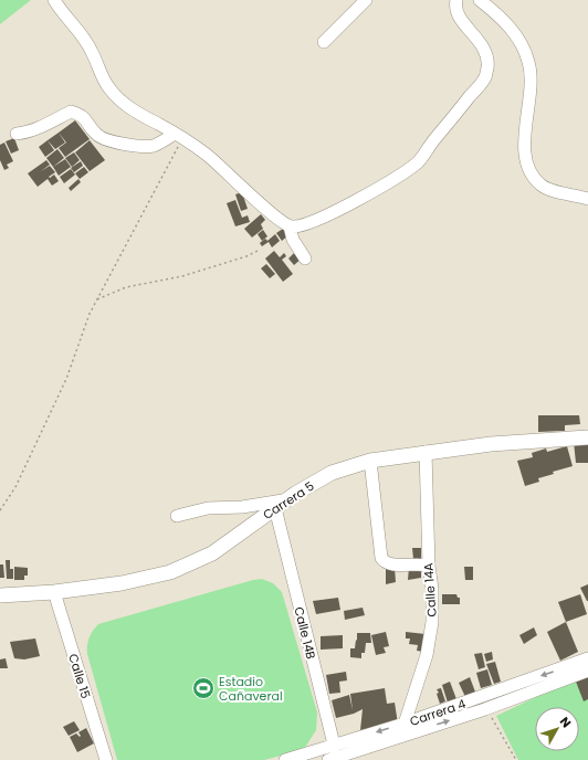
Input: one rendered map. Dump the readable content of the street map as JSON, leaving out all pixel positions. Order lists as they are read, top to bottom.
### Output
{
  "streets": {
    "main road": ["Carrera 5"],
    "street": [
      "Calle 14A",
      "Calle 14B",
      "Calle 15",
      "Carrera 4"
    ]
  },
  "crossings": [
    ["Carrera 5", "Calle 14A"],
    ["Carrera 5", "Calle 14B"],
    ["Carrera 5", "Calle 15"],
    ["Calle 14A", "Carrera 4"],
    ["Calle 14B", "Carrera 4"]
  ],
  "places": {
    "sports": ["Estadio Cañaveral"]
  },
  "north": "top right"
}
